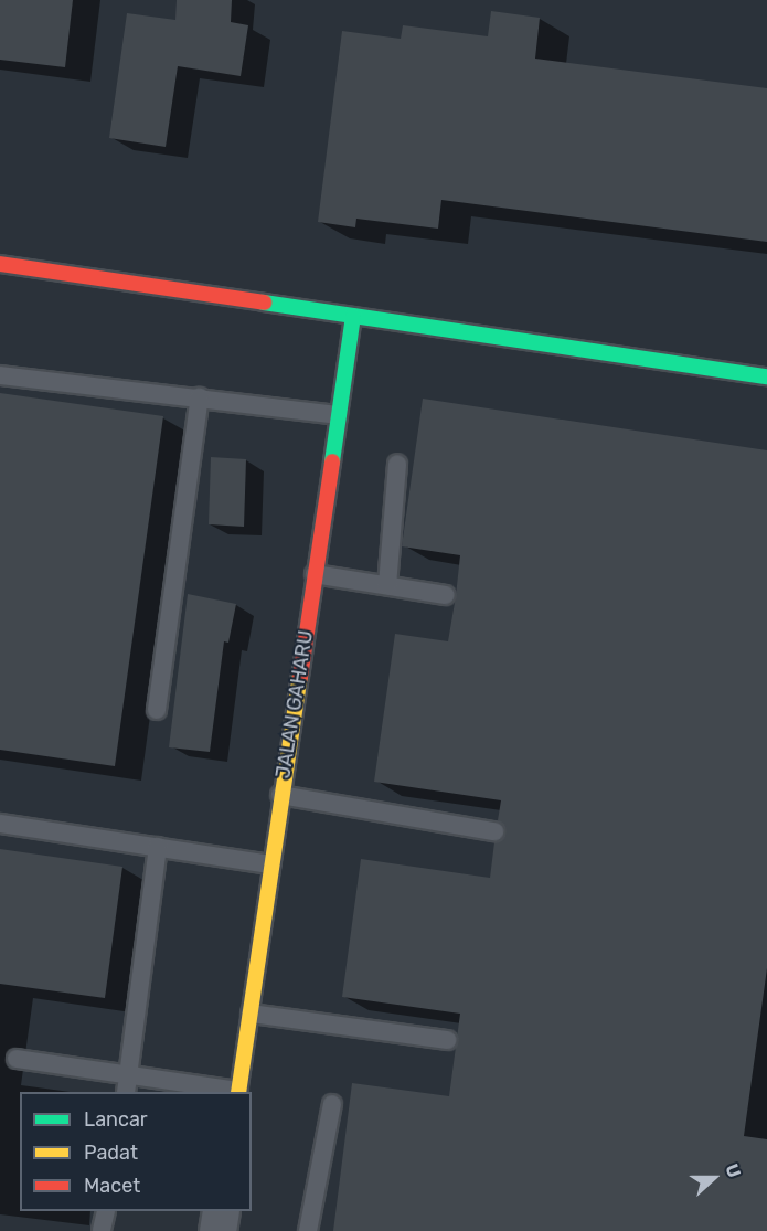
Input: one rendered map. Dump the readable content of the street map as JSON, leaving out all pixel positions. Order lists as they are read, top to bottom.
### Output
{
  "streets": {
    "street": ["JALAN GAHARU"]
  },
  "legend": ["Lancar", "Padat", "Macet"],
  "north": "right"
}
